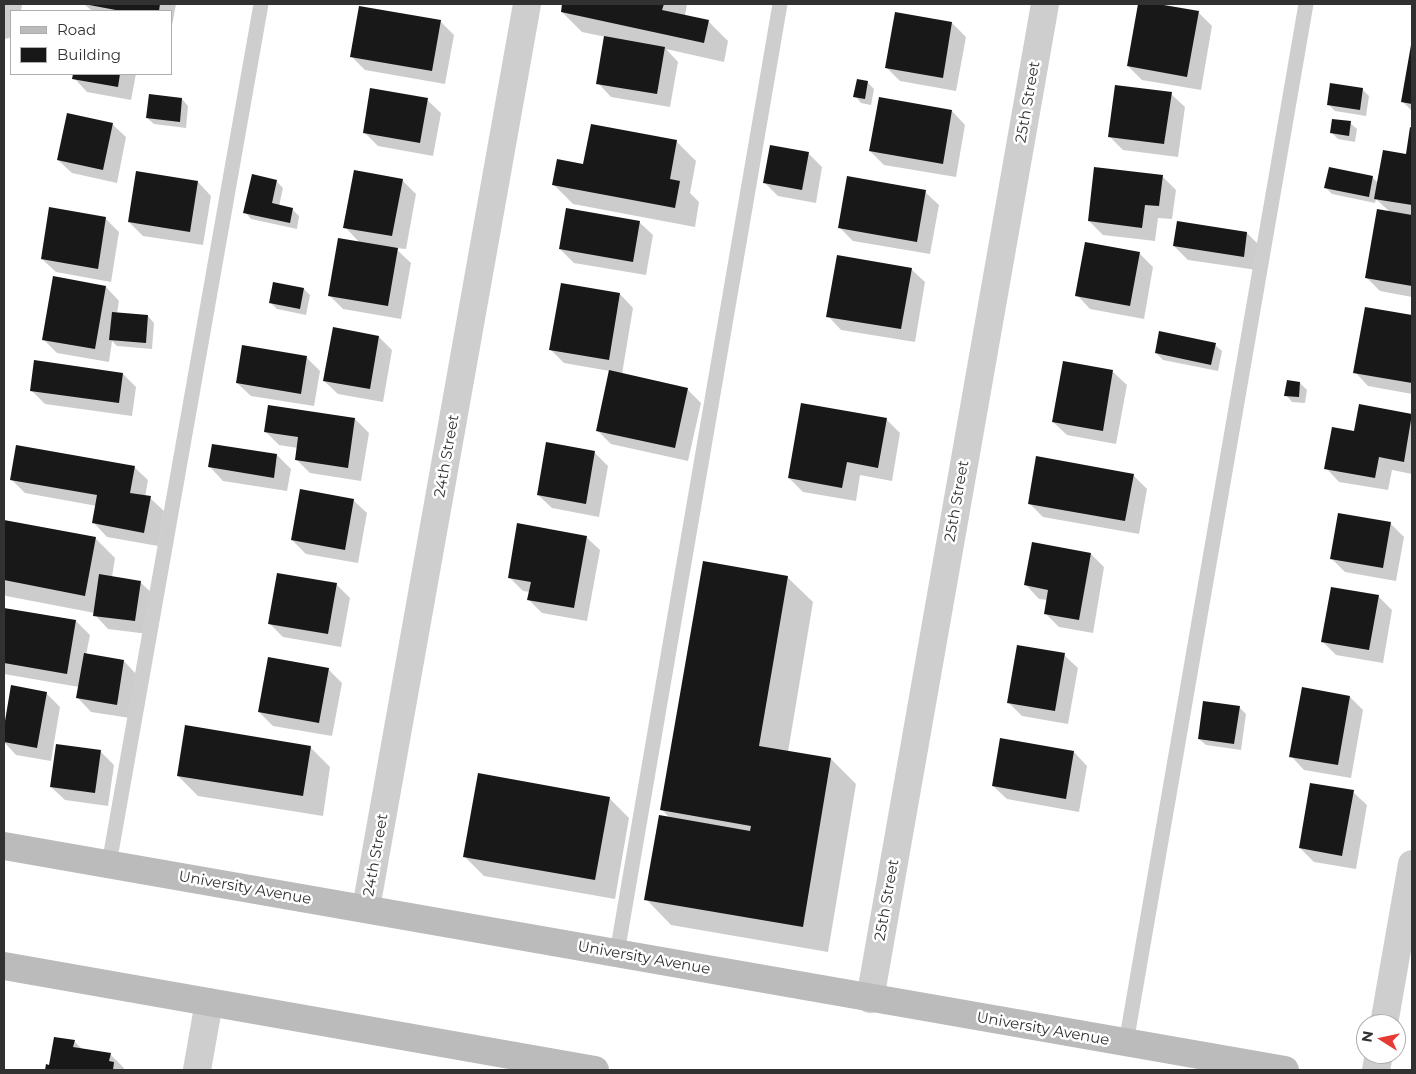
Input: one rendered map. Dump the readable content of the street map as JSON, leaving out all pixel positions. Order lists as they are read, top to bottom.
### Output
{
  "streets": {
    "main road": ["University Avenue"],
    "street": ["25th Street", "24th Street"]
  },
  "crossings": [
    ["25th Street", "University Avenue"],
    ["24th Street", "University Avenue"]
  ],
  "legend": ["Road", "Building"],
  "north": "left"
}
